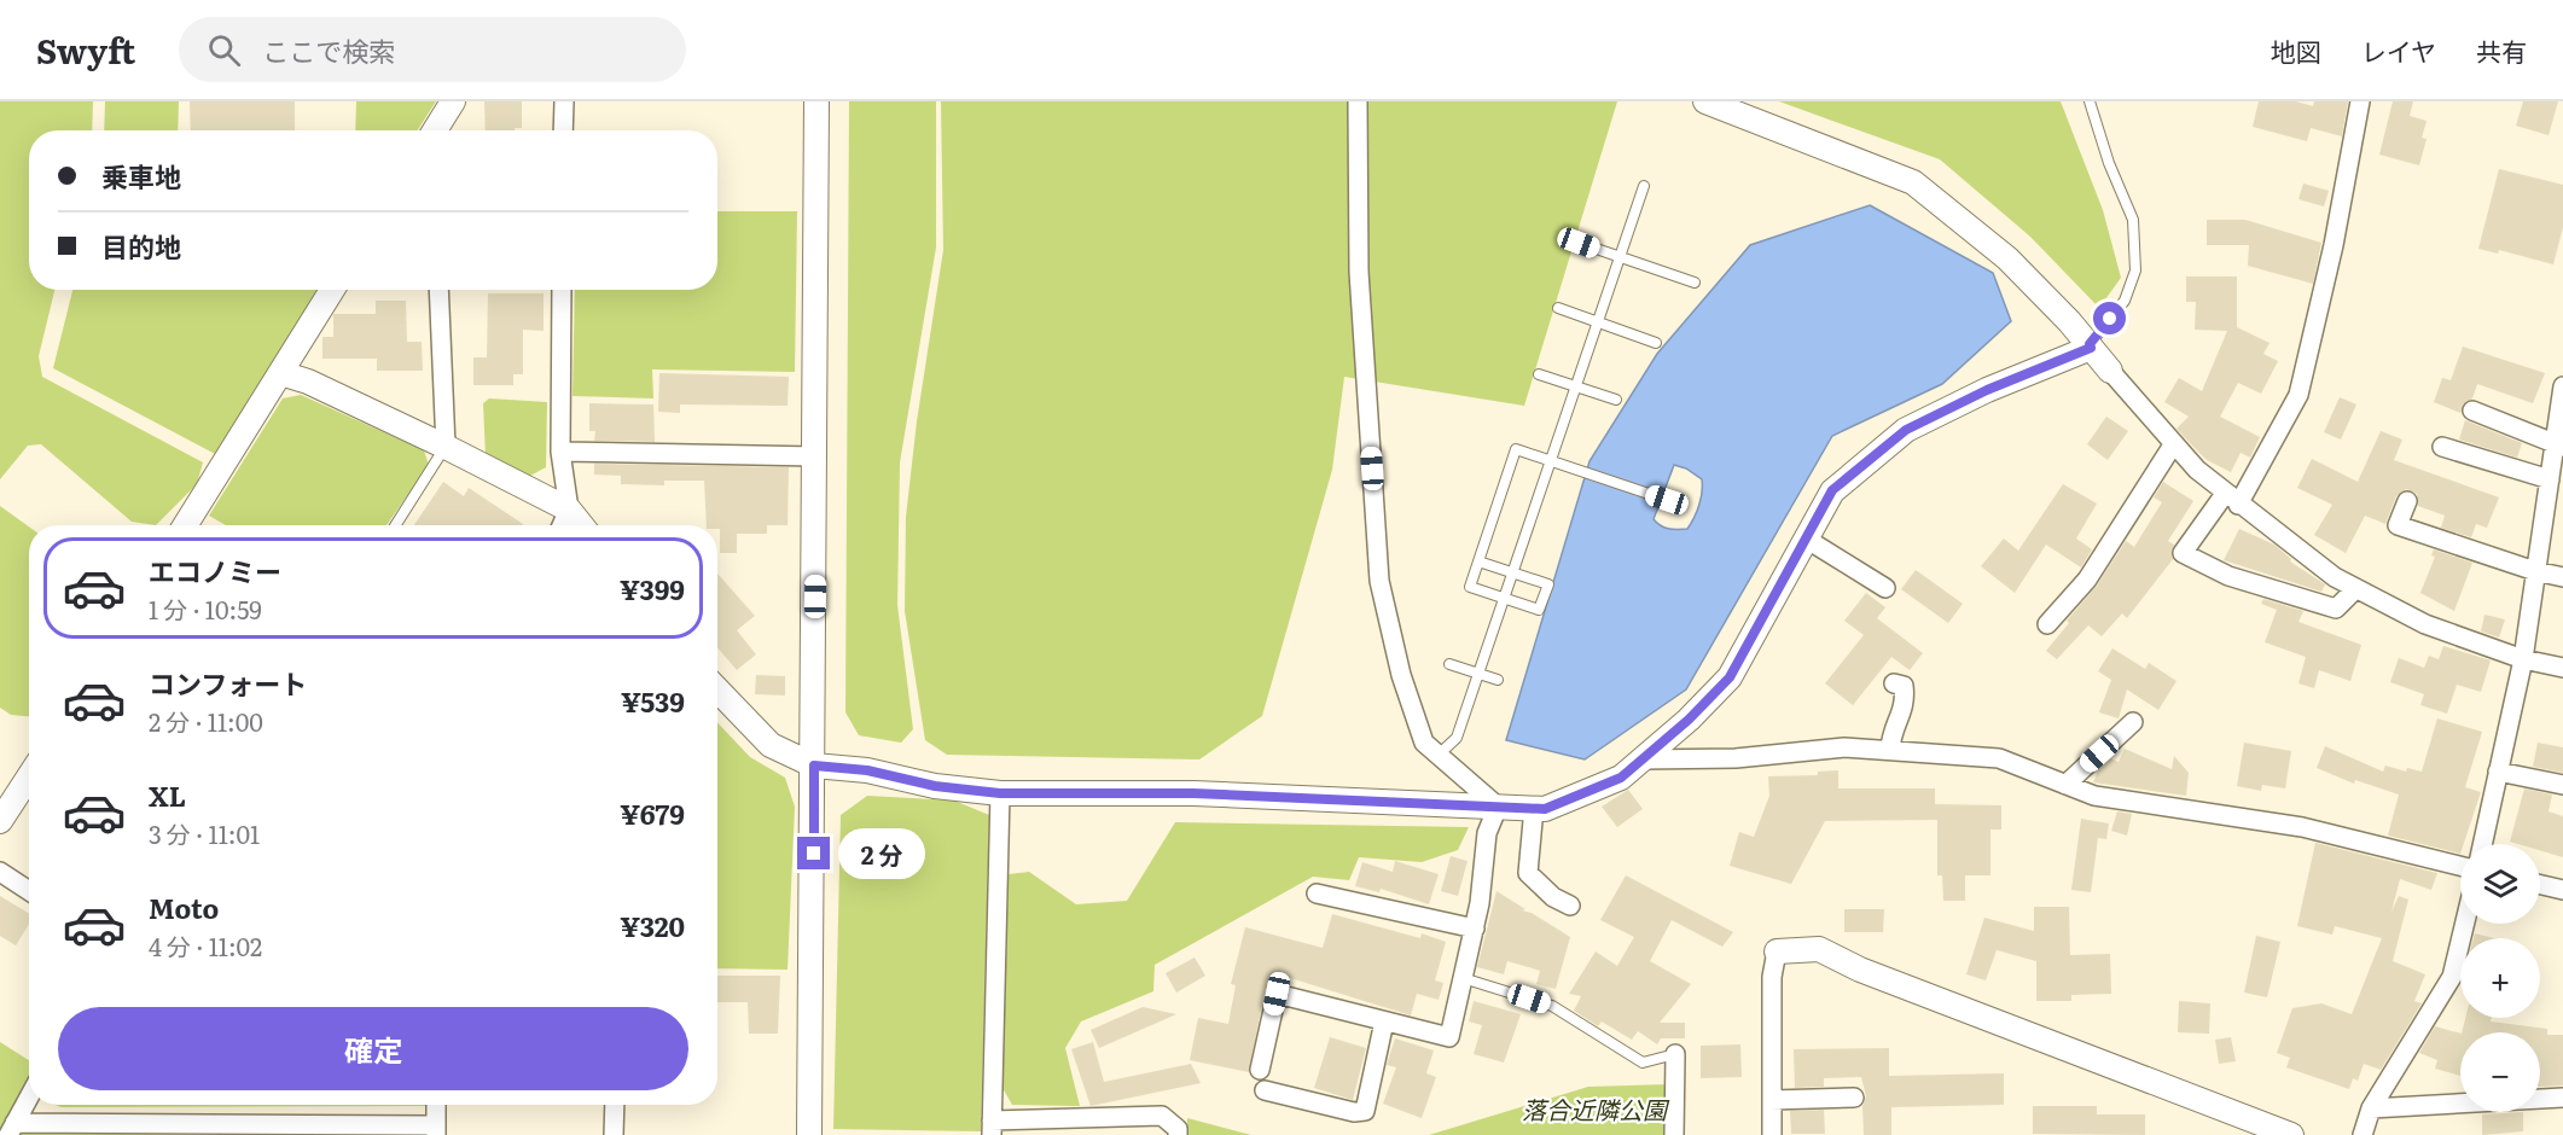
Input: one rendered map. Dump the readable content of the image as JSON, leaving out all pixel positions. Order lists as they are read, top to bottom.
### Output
{
  "parks": ["落合近隣公園"],
  "page": {
    "header": "Swyft",
    "search": "ここで検索",
    "nav": ["地図", "レイヤ", "共有"],
    "banner": ["乗車地", "目的地"],
    "list": [
      {
        "name": "エコノミー",
        "note": "1 分 · 10:59",
        "value": "¥399"
      },
      {
        "name": "コンフォート",
        "note": "2 分 · 11:00",
        "value": "¥539"
      },
      {
        "name": "XL",
        "note": "3 分 · 11:01",
        "value": "¥679"
      },
      {
        "name": "Moto",
        "note": "4 分 · 11:02",
        "value": "¥320"
      }
    ],
    "bubble": "2 分",
    "map_buttons": ["+", "−"],
    "buttons": "確定"
  }
}
